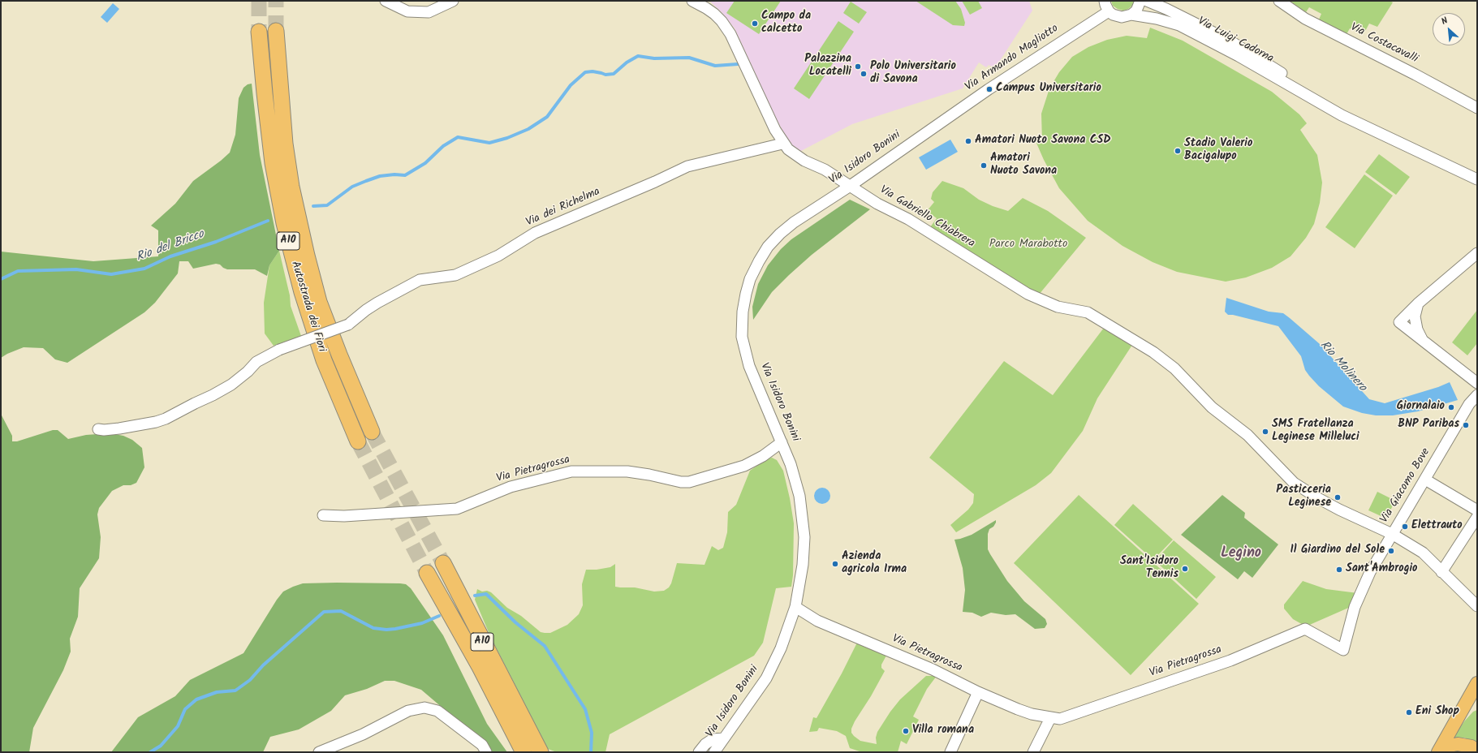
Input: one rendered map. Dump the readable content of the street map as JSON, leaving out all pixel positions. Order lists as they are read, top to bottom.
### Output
{
  "streets": {
    "highway": ["A10", "Autostrada dei Fiori"],
    "street": [
      "Via Luigi Cadorna",
      "Via Costacavalli",
      "Via Armando Magliotto",
      "Via Isidoro Bonini",
      "Via dei Richelma",
      "Via Gabriello Chiabrera",
      "Via Pietragrossa",
      "Via Giacomo Bove"
    ]
  },
  "crossings": [
    ["Via Luigi Cadorna", "Via Armando Magliotto"],
    ["Via Armando Magliotto", "Via Isidoro Bonini"],
    ["Via Isidoro Bonini", "Via Gabriello Chiabrera"],
    ["Via Isidoro Bonini", "Via Pietragrossa"],
    ["Via dei Richelma", "Via Gabriello Chiabrera"],
    ["Via Gabriello Chiabrera", "Via Giacomo Bove"],
    ["Via Pietragrossa", "Via Giacomo Bove"]
  ],
  "districts": ["Legino"],
  "water": ["Rio del Bricco", "Rio Molinero"],
  "parks": ["Parco Marabotto"],
  "places": [
    "Campo da calcetto",
    "Palazzina Locatelli",
    "Polo Universitario di Savona",
    "Campus Universitario",
    "Amatori Nuoto Savona CSD",
    "Stadio Valerio Bacigalupo",
    "Amatori Nuoto Savona",
    "Giornalaio",
    "BNP Paribas",
    "SMS Fratellanza Leginese Milleluci",
    "Pasticceria Leginese",
    "Elettrauto",
    "Il Giardino del Sole",
    "Azienda agricola Irma",
    "Sant'Isidoro Tennis",
    "Sant'Ambrogio",
    "Eni Shop",
    "Villa romana"
  ],
  "north": "top left"
}
